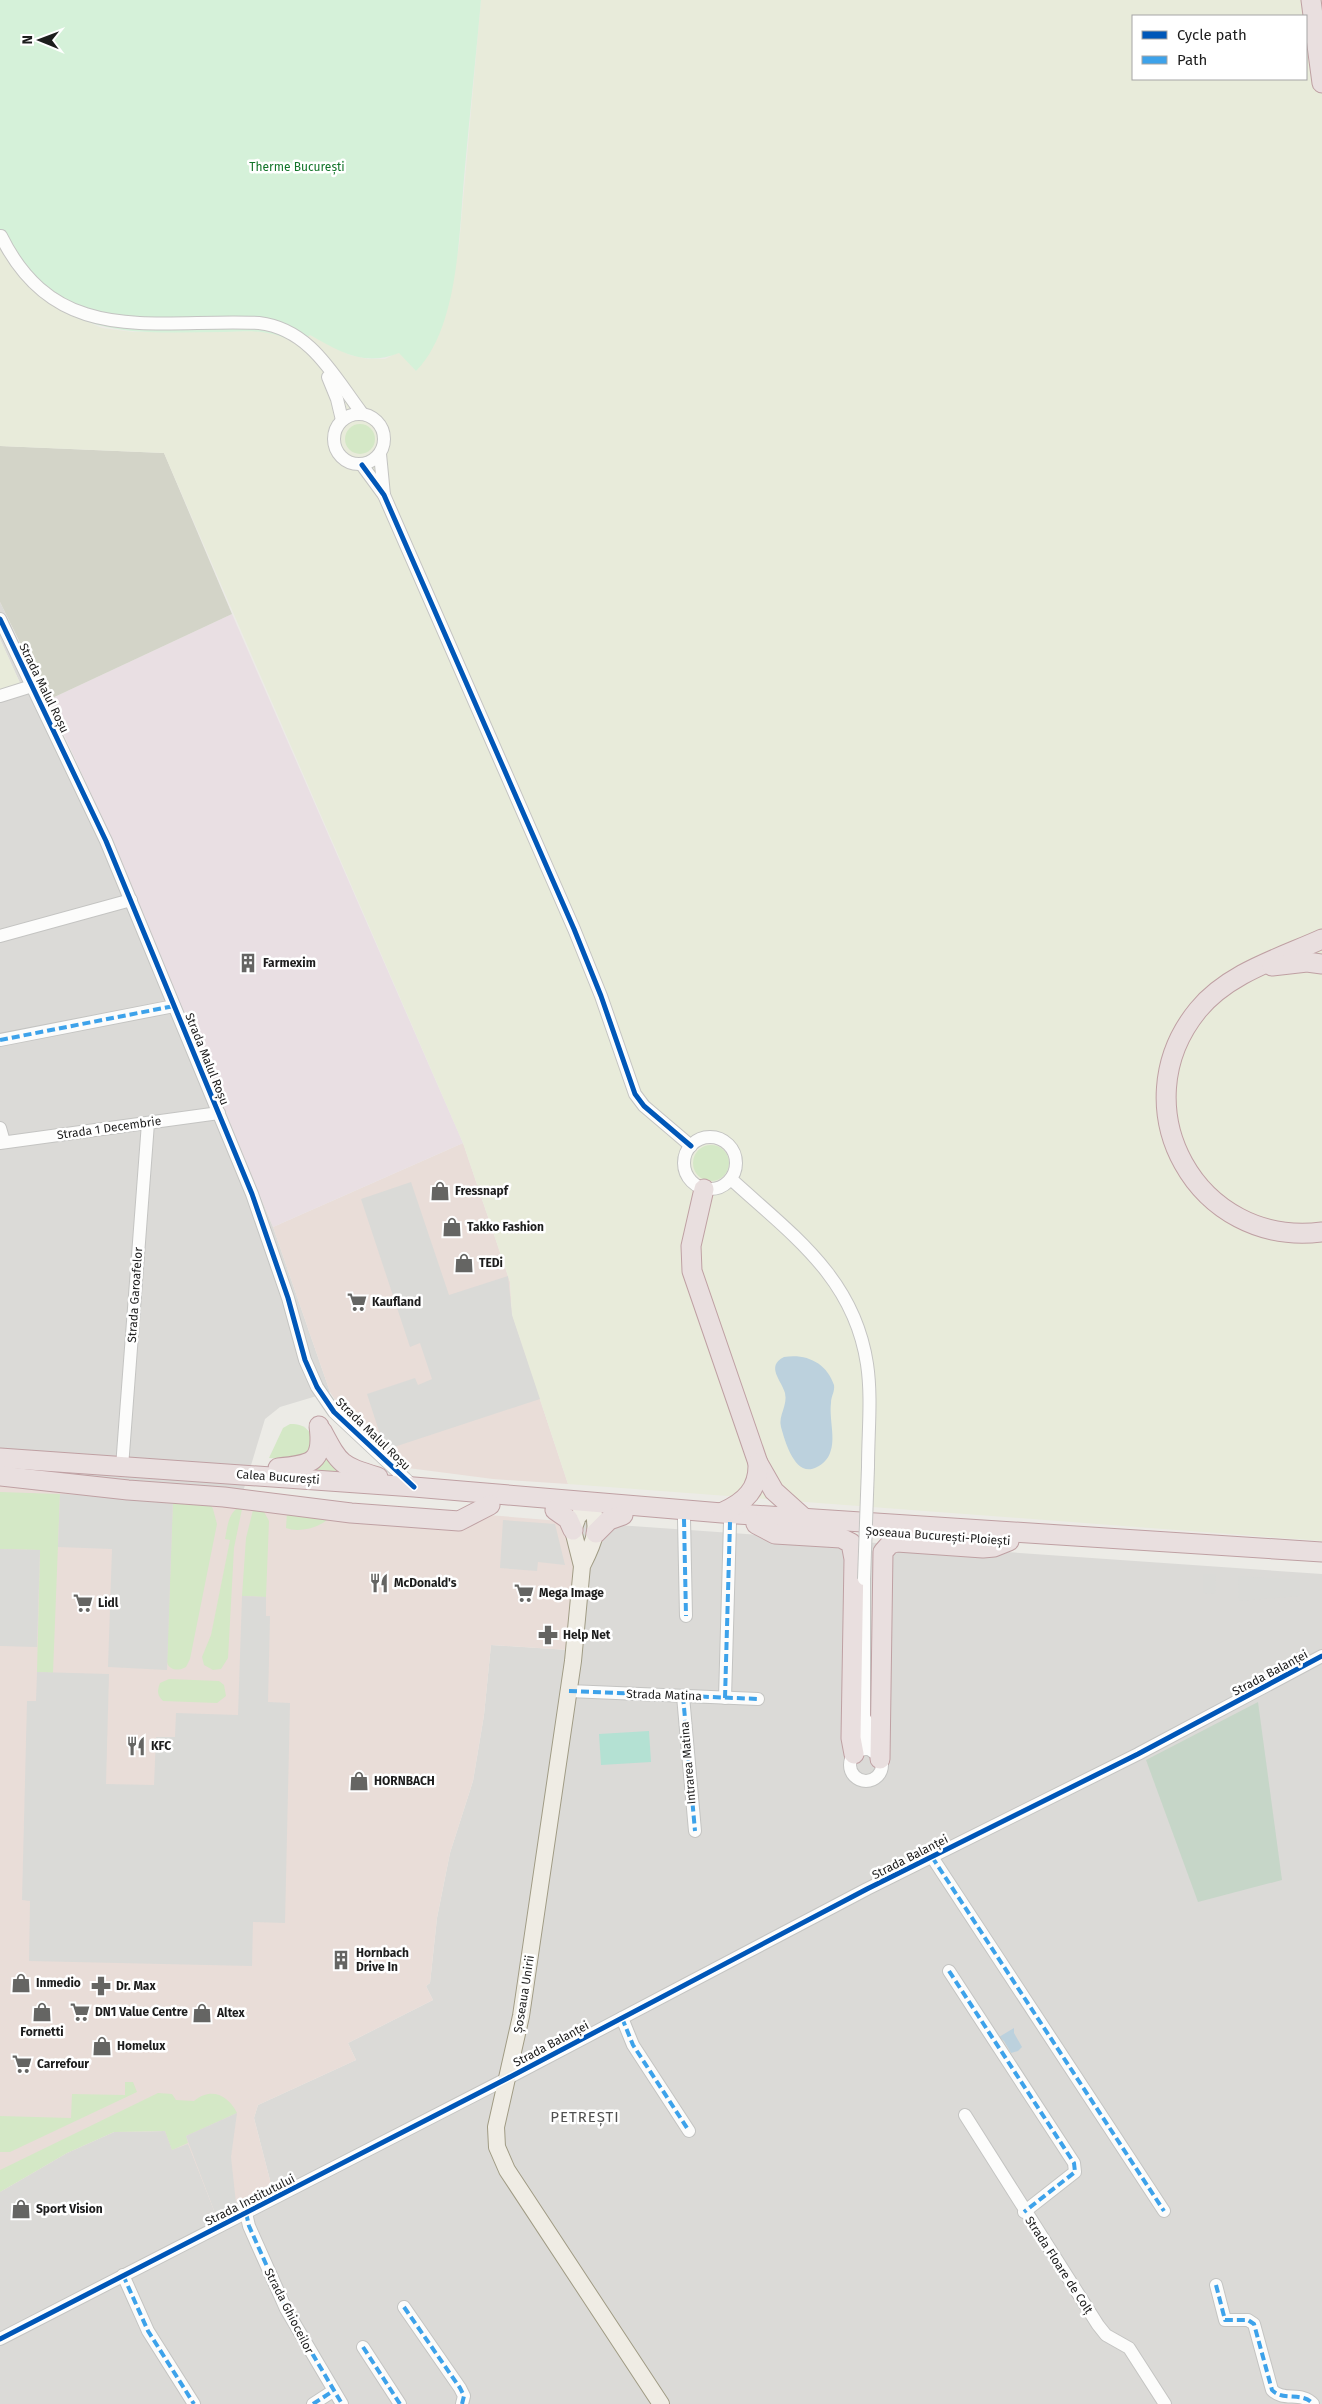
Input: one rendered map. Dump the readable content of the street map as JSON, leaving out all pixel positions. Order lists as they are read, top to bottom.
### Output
{
  "streets": {
    "highway": ["Calea București", "Șoseaua București-Ploiești"],
    "main road": ["Șoseaua Unirii"],
    "street": [
      "Strada Malul Roșu",
      "Strada 1 Decembrie",
      "Strada Garoafelor",
      "Strada Balanței",
      "Strada Matina",
      "Intrarea Matina",
      "Strada Institutului",
      "Strada Floare de Colț",
      "Strada Ghioceilor"
    ]
  },
  "crossings": [
    ["Strada Malul Roșu", "Strada 1 Decembrie"],
    ["Strada Malul Roșu", "Calea București"],
    ["Strada 1 Decembrie", "Strada Garoafelor"],
    ["Strada Garoafelor", "Calea București"],
    ["Calea București", "Șoseaua București-Ploiești"],
    ["Strada Balanței", "Șoseaua Unirii"],
    ["Strada Balanței", "Strada Institutului"],
    ["Strada Matina", "Intrarea Matina"],
    ["Strada Matina", "Șoseaua Unirii"],
    ["Șoseaua Unirii", "Strada Institutului"],
    ["Strada Institutului", "Strada Ghioceilor"]
  ],
  "districts": ["PETREȘTI"],
  "parks": ["Therme București"],
  "places": {
    "building": ["Farmexim", "Hornbach Drive In"],
    "shop": [
      "Fressnapf",
      "Takko Fashion",
      "TEDi",
      "HORNBACH",
      "Inmedio",
      "Fornetti",
      "Altex",
      "Homelux",
      "Sport Vision"
    ],
    "supermarket": [
      "Kaufland",
      "Mega Image",
      "Lidl",
      "DN1 Value Centre",
      "Carrefour"
    ],
    "restaurant": ["McDonald's", "KFC"],
    "pharmacy": ["Help Net", "Dr. Max"]
  },
  "legend": ["Cycle path", "Path"],
  "north": "left"
}
